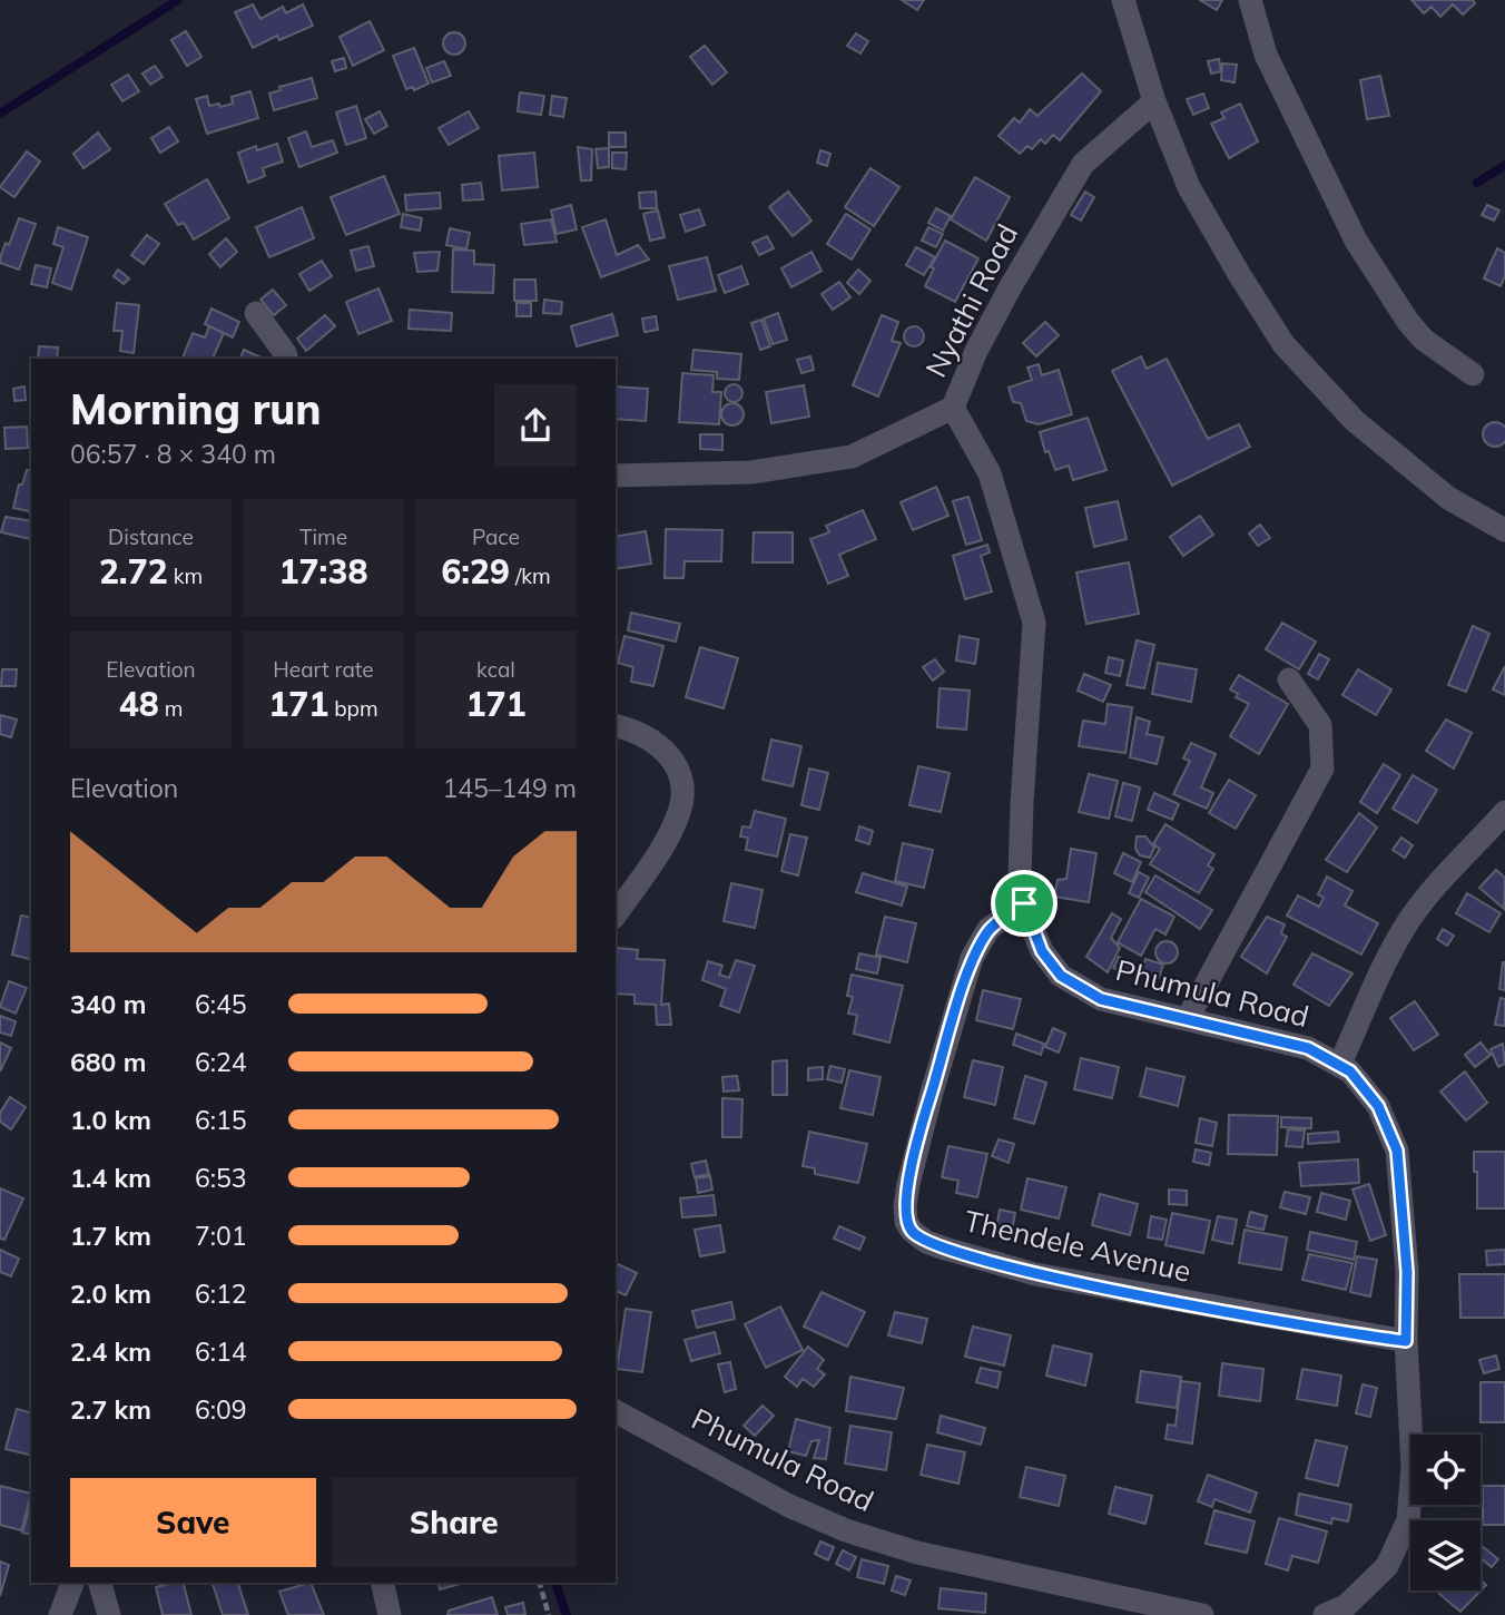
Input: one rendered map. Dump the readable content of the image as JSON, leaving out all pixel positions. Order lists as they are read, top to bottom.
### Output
{
  "streets": {
    "street": ["Nyathi Road", "Phumula Road", "Thendele Avenue"]
  },
  "crossings": [
    ["Nyathi Road", "Phumula Road"],
    ["Phumula Road", "Thendele Avenue"]
  ],
  "page": {
    "heading": ["Morning run", "06:57 · 8 × 340 m"],
    "stats": [
      ["Distance", "2.72 km"],
      ["Time", "17:38"],
      ["Pace", "6:29 /km"],
      ["Elevation", "48 m"],
      ["Heart rate", "171 bpm"],
      ["kcal", "171"]
    ],
    "chart": ["Elevation", "145–149 m"],
    "list": [
      {
        "name": "340 m",
        "note": "6:45"
      },
      {
        "name": "680 m",
        "note": "6:24"
      },
      {
        "name": "1.0 km",
        "note": "6:15"
      },
      {
        "name": "1.4 km",
        "note": "6:53"
      },
      {
        "name": "1.7 km",
        "note": "7:01"
      },
      {
        "name": "2.0 km",
        "note": "6:12"
      },
      {
        "name": "2.4 km",
        "note": "6:14"
      },
      {
        "name": "2.7 km",
        "note": "6:09"
      }
    ],
    "buttons": ["Save", "Share"]
  }
}
